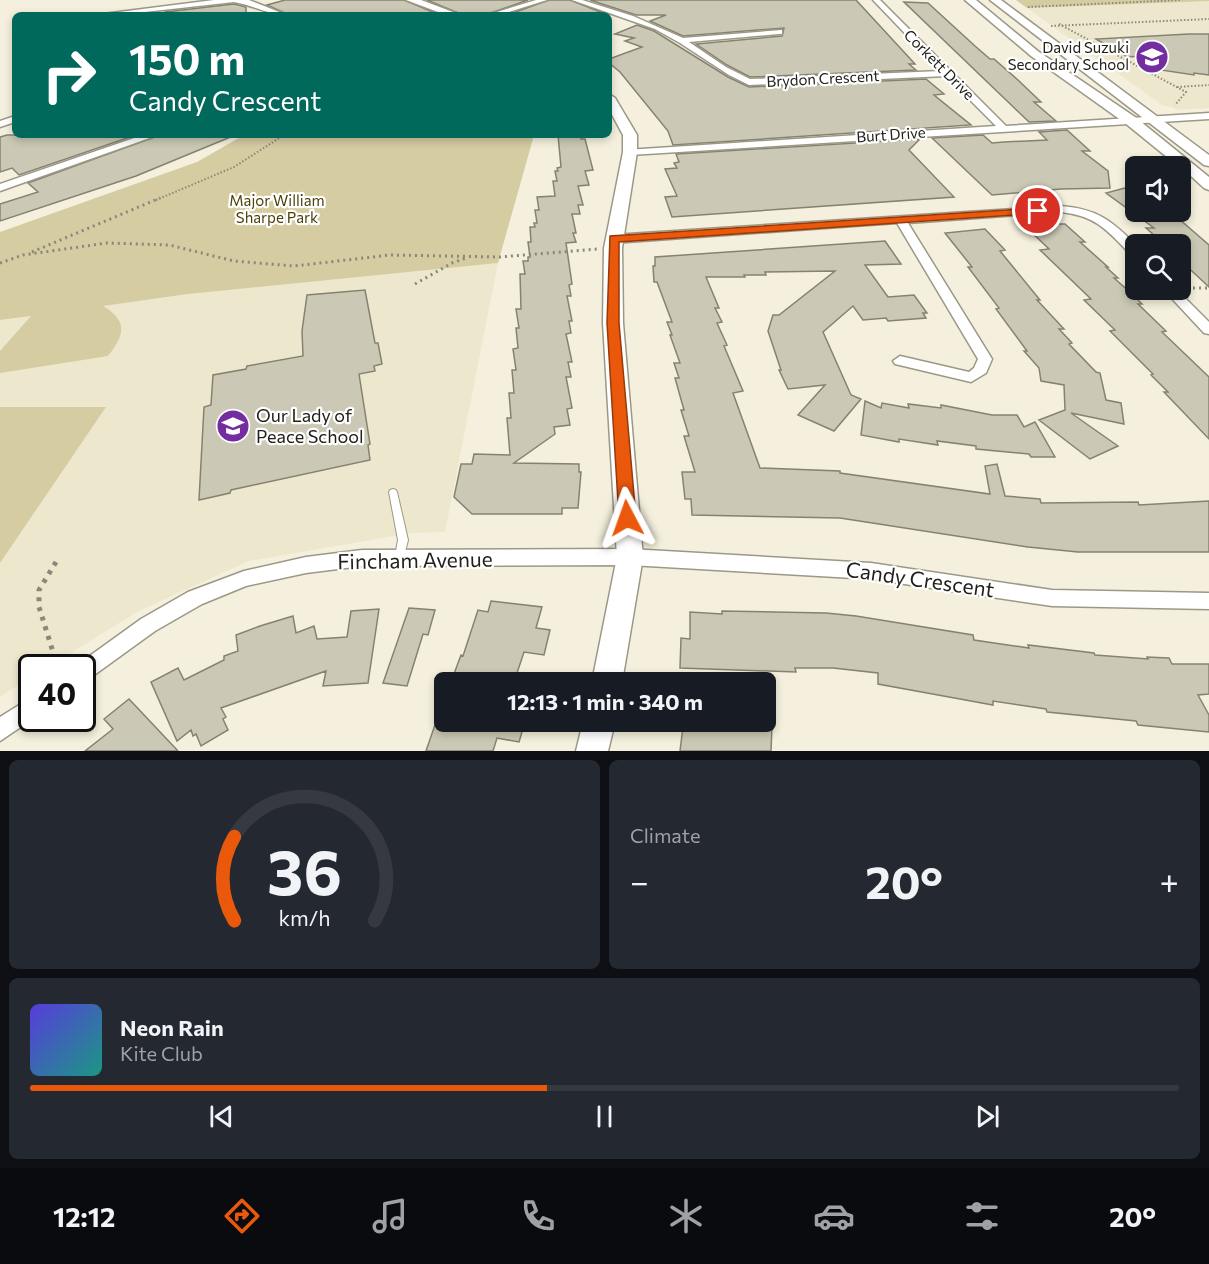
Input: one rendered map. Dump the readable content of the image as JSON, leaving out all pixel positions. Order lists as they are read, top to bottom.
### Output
{
  "streets": {
    "street": [
      "Corkett Drive",
      "Brydon Crescent",
      "Burt Drive",
      "Fincham Avenue",
      "Candy Crescent"
    ]
  },
  "crossings": [
    ["Corkett Drive", "Brydon Crescent"],
    ["Corkett Drive", "Burt Drive"],
    ["Fincham Avenue", "Candy Crescent"]
  ],
  "parks": ["Major William Sharpe Park"],
  "places": {
    "school or university": ["David Suzuki Secondary School", "Our Lady of Peace School"]
  },
  "page": {
    "turn": ["150 m", "Candy Crescent"],
    "limit": "40",
    "trip": "12:13 · 1 min · 340 m",
    "tile": "Climate",
    "heat": ["−", "20°", "+"],
    "song": ["Neon Rain", "Kite Club"],
    "tabs": ["12:12", "20°"],
    "gauge": ["36", "km/h"]
  }
}
